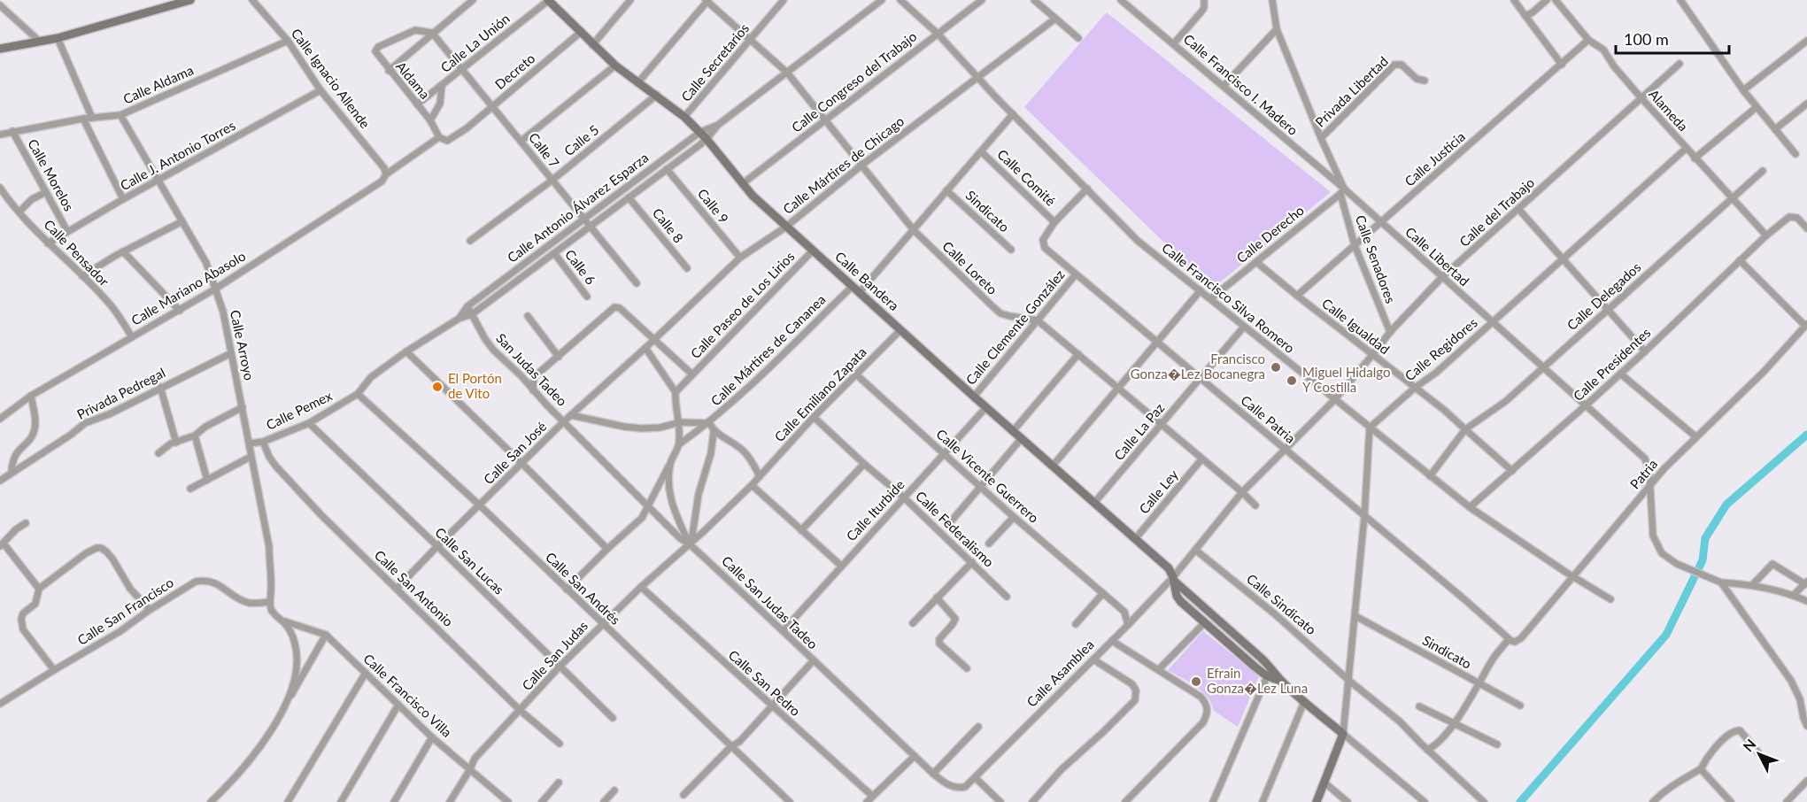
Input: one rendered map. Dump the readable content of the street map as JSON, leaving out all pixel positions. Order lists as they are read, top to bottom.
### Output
{
  "streets": {
    "street": [
      "Calle La Unión",
      "Calle Secretarios",
      "Decreto",
      "Calle Ignacio Allende",
      "Aldama",
      "Calle Congreso del Trabajo",
      "Calle Aldama",
      "Calle Francisco I. Madero",
      "Privada Libertad",
      "Alameda",
      "Calle 5",
      "Calle 7",
      "Calle J. Antonio Torres",
      "Calle Justicia",
      "Calle Mártires de Chicago",
      "Calle Morelos",
      "Calle Comité",
      "Calle 9",
      "Calle Antonio Álvarez Esparza",
      "Sindicato",
      "Calle del Trabajo",
      "Calle 8",
      "Calle Derecho",
      "Calle Pensador",
      "Calle Libertad",
      "Calle Senadores",
      "Calle 6",
      "Calle Loreto",
      "Calle Bandera",
      "Calle Mariano Abasolo",
      "Calle Delegados",
      "Calle Francisco Silva Romero",
      "Calle Paseo de Los Lirios",
      "Calle Igualdad",
      "Calle Clemente González",
      "Calle Arroyo",
      "Calle Regidores",
      "Calle Mártires de Cananea",
      "Calle Presidentes",
      "San Judas Tadeo",
      "Privada Pedregal",
      "Calle Emiliano Zapata",
      "Calle Pemex",
      "Calle Patria",
      "Calle La Paz",
      "Calle San José",
      "Patria",
      "Calle Vicente Guerrero",
      "Calle Ley",
      "Calle Iturbide",
      "Calle Federalismo",
      "Calle San Lucas",
      "Calle San Antonio",
      "Calle San Andrés",
      "Calle San Judas Tadeo",
      "Calle Sindicato",
      "Calle San Francisco",
      "Calle San Judas",
      "Calle Asamblea",
      "Calle San Pedro",
      "Calle Francisco Villa"
    ]
  },
  "crossings": [
    ["Calle La Unión", "Aldama"],
    ["Calle La Unión", "Calle 7"],
    ["Calle La Unión", "Calle Bandera"],
    ["Calle Secretarios", "Calle Loreto"],
    ["Calle Secretarios", "Calle Bandera"],
    ["Decreto", "Aldama"],
    ["Decreto", "Calle 7"],
    ["Decreto", "Calle Bandera"],
    ["Decreto", "Calle Mariano Abasolo"],
    ["Calle Ignacio Allende", "Calle Aldama"],
    ["Calle Ignacio Allende", "Calle J. Antonio Torres"],
    ["Calle Ignacio Allende", "Calle Mariano Abasolo"],
    ["Aldama", "Calle 7"],
    ["Aldama", "Calle Mariano Abasolo"],
    ["Calle Congreso del Trabajo", "Calle Loreto"],
    ["Calle Congreso del Trabajo", "Calle Bandera"],
    ["Calle Congreso del Trabajo", "Calle Francisco Silva Romero"],
    ["Calle Aldama", "Calle Morelos"],
    ["Calle Aldama", "Calle Arroyo"],
    ["Calle Francisco I. Madero", "Calle Derecho"],
    ["Calle Francisco I. Madero", "Calle Libertad"],
    ["Calle Francisco I. Madero", "Calle Senadores"],
    ["Privada Libertad", "Calle Libertad"],
    ["Alameda", "Calle Justicia"],
    ["Alameda", "Calle del Trabajo"],
    ["Alameda", "Calle Delegados"],
    ["Alameda", "Calle Regidores"],
    ["Alameda", "Calle Presidentes"],
    ["Calle 5", "Calle 7"],
    ["Calle 5", "Calle Bandera"],
    ["Calle 7", "Calle Antonio Álvarez Esparza"],
    ["Calle J. Antonio Torres", "Calle Morelos"],
    ["Calle J. Antonio Torres", "Calle Pensador"],
    ["Calle J. Antonio Torres", "Calle Arroyo"],
    ["Calle Justicia", "Calle Libertad"],
    ["Calle Justicia", "Calle Senadores"],
    ["Calle Justicia", "Calle Igualdad"],
    ["Calle Mártires de Chicago", "Calle 9"],
    ["Calle Mártires de Chicago", "Calle Loreto"],
    ["Calle Mártires de Chicago", "Calle Bandera"],
    ["Calle Mártires de Chicago", "Calle Francisco Silva Romero"],
    ["Calle Mártires de Chicago", "Calle San José"],
    ["Calle Comité", "Calle Patria"],
    ["Calle 9", "Calle Antonio Álvarez Esparza"],
    ["Calle Antonio Álvarez Esparza", "Calle 8"],
    ["Calle Antonio Álvarez Esparza", "Calle 6"],
    ["Calle Antonio Álvarez Esparza", "Calle Loreto"],
    ["Calle Antonio Álvarez Esparza", "Calle Bandera"],
    ["Calle Antonio Álvarez Esparza", "San Judas Tadeo"],
    ["Calle Antonio Álvarez Esparza", "Calle Pemex"],
    ["Calle Antonio Álvarez Esparza", "Calle San Andrés"],
    ["Sindicato", "Calle Sindicato"],
    ["Calle del Trabajo", "Calle Libertad"],
    ["Calle del Trabajo", "Calle Senadores"],
    ["Calle del Trabajo", "Calle Francisco Silva Romero"],
    ["Calle del Trabajo", "Calle Igualdad"],
    ["Calle del Trabajo", "Calle Asamblea"],
    ["Calle Derecho", "Calle Libertad"],
    ["Calle Derecho", "Calle Senadores"],
    ["Calle Derecho", "Calle Francisco Silva Romero"],
    ["Calle Derecho", "Calle Igualdad"],
    ["Calle Pensador", "Calle Mariano Abasolo"],
    ["Calle Libertad", "Calle Senadores"],
    ["Calle Libertad", "Calle Delegados"],
    ["Calle Libertad", "Calle Regidores"],
    ["Calle Libertad", "Calle Presidentes"],
    ["Calle Libertad", "Patria"],
    ["Calle Loreto", "Calle Clemente González"],
    ["Calle Bandera", "Calle Paseo de Los Lirios"],
    ["Calle Bandera", "Calle Clemente González"],
    ["Calle Bandera", "Calle Mártires de Cananea"],
    ["Calle Bandera", "Calle Emiliano Zapata"],
    ["Calle Bandera", "Calle La Paz"],
    ["Calle Bandera", "Calle Ley"],
    ["Calle Bandera", "Calle Iturbide"],
    ["Calle Bandera", "Calle Asamblea"],
    ["Calle Mariano Abasolo", "Calle Arroyo"],
    ["Calle Delegados", "Calle Igualdad"],
    ["Calle Francisco Silva Romero", "Calle Regidores"],
    ["Calle Francisco Silva Romero", "Calle Presidentes"],
    ["Calle Francisco Silva Romero", "Calle Patria"],
    ["Calle Francisco Silva Romero", "Calle La Paz"],
    ["Calle Francisco Silva Romero", "Patria"],
    ["Calle Francisco Silva Romero", "Calle Asamblea"],
    ["Calle Igualdad", "Calle Regidores"],
    ["Calle Igualdad", "Calle Presidentes"],
    ["Calle Clemente González", "Calle Patria"],
    ["Calle Arroyo", "Privada Pedregal"],
    ["Calle Arroyo", "Calle Pemex"],
    ["Calle Arroyo", "Calle San Francisco"],
    ["Calle Mártires de Cananea", "Calle San José"],
    ["San Judas Tadeo", "Calle San José"],
    ["San Judas Tadeo", "Calle San Judas Tadeo"],
    ["Calle Emiliano Zapata", "Calle Vicente Guerrero"],
    ["Calle Emiliano Zapata", "Calle Federalismo"],
    ["Calle Emiliano Zapata", "Calle San Judas"],
    ["Calle Pemex", "Calle San Lucas"],
    ["Calle Pemex", "Calle San Antonio"],
    ["Calle Pemex", "Calle San Andrés"],
    ["Calle Patria", "Calle La Paz"],
    ["Calle Patria", "Patria"],
    ["Calle Patria", "Calle Asamblea"],
    ["Calle San José", "Calle San Lucas"],
    ["Calle San José", "Calle San Antonio"],
    ["Calle San José", "Calle San Andrés"],
    ["Calle San José", "Calle San Judas Tadeo"],
    ["Calle Vicente Guerrero", "Calle Iturbide"],
    ["Calle Vicente Guerrero", "Calle Asamblea"],
    ["Calle Iturbide", "Calle Federalismo"],
    ["Calle Iturbide", "Calle San Judas Tadeo"],
    ["Calle San Lucas", "Calle San Judas"],
    ["Calle San Antonio", "Calle San Judas"],
    ["Calle San Andrés", "Calle San Judas"],
    ["Calle San Judas Tadeo", "Calle San Judas"],
    ["Calle San Judas Tadeo", "Calle Asamblea"],
    ["Calle Sindicato", "Calle Asamblea"],
    ["Calle San Judas", "Calle San Pedro"],
    ["Calle San Judas", "Calle Francisco Villa"]
  ],
  "places": [
    "Francisco Gonza�Lez Bocanegra",
    "Miguel Hidalgo Y Costilla",
    "El Portón de Vito",
    "Efrain Gonza�Lez Luna"
  ],
  "scale_bar": "100 m",
  "north": "top left"
}
